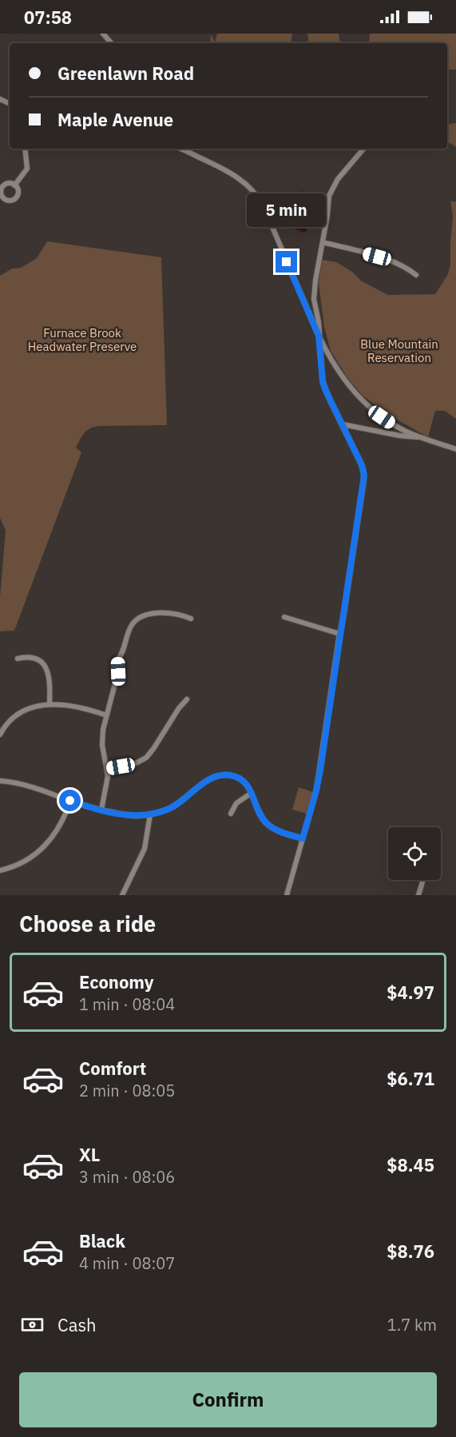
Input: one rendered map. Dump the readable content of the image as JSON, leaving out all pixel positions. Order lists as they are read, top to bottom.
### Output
{
  "parks": ["Furnace Brook Headwater Preserve", "Blue Mountain Reservation"],
  "page": {
    "status": "07:58",
    "banner": ["Greenlawn Road", "Maple Avenue"],
    "bubble": "5 min",
    "heading": "Choose a ride",
    "list": [
      {
        "name": "Economy",
        "note": "1 min · 08:04",
        "value": "$4.97"
      },
      {
        "name": "Comfort",
        "note": "2 min · 08:05",
        "value": "$6.71"
      },
      {
        "name": "XL",
        "note": "3 min · 08:06",
        "value": "$8.45"
      },
      {
        "name": "Black",
        "note": "4 min · 08:07",
        "value": "$8.76"
      }
    ],
    "pay": ["Cash", "1.7 km"],
    "buttons": "Confirm"
  }
}
